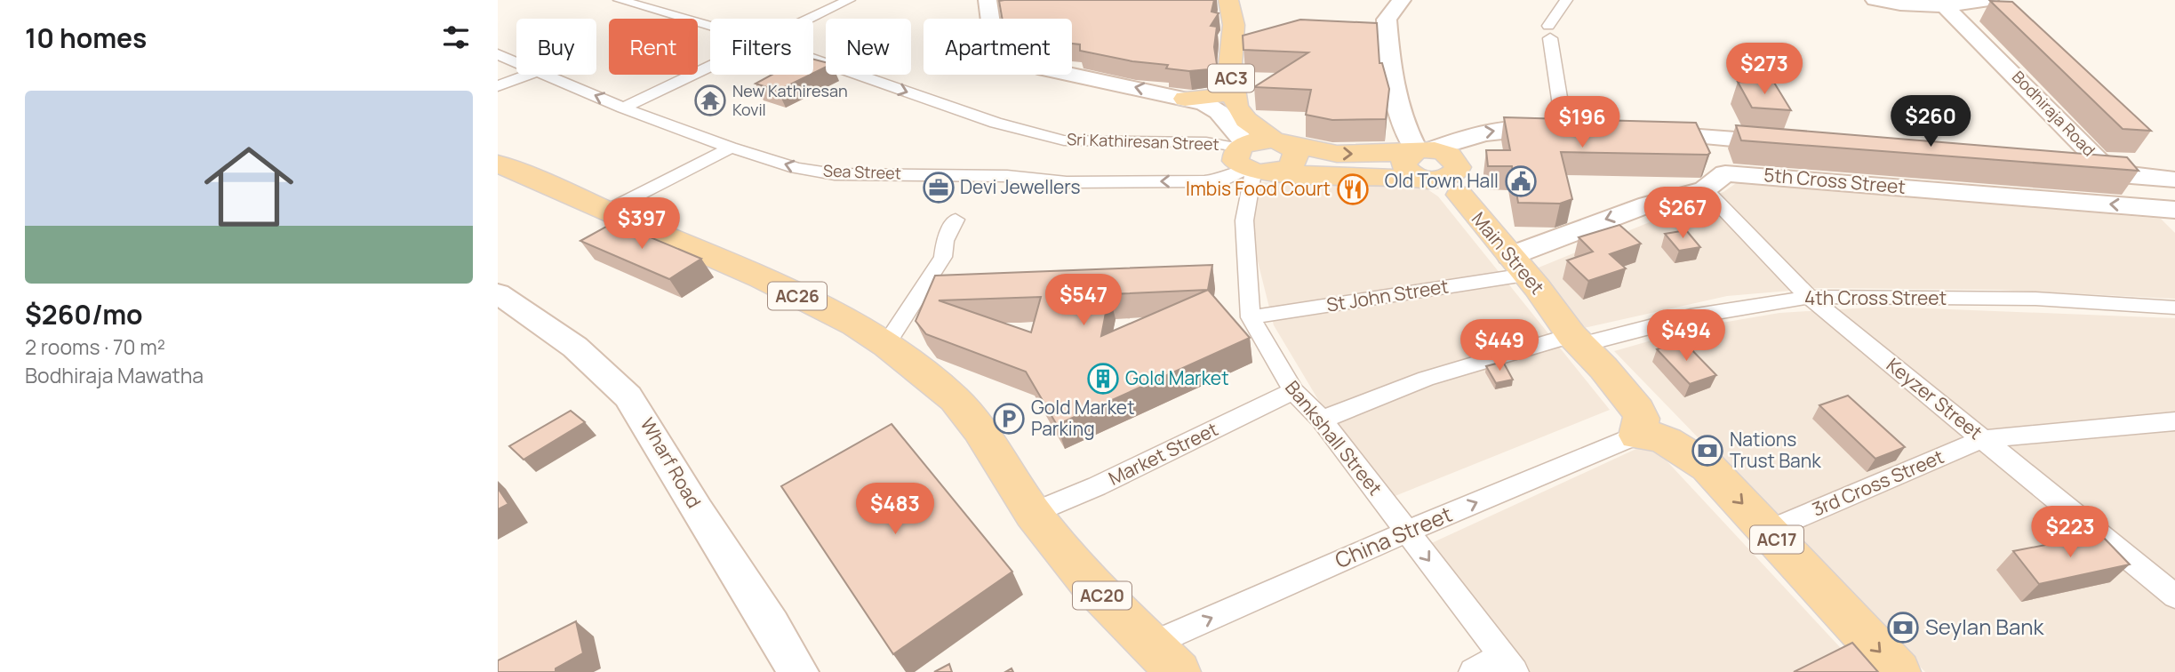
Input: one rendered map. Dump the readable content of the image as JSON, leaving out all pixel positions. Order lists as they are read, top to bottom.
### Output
{
  "streets": {
    "main road": [
      "AC3",
      "Bodhiraja Road",
      "Sea Street",
      "5th Cross Street",
      "Main Street",
      "AC26",
      "Wharf Road",
      "AC17",
      "AC20"
    ],
    "street": [
      "Sri Kathiresan Street",
      "St John Street",
      "4th Cross Street",
      "Keyzer Street",
      "Bankshall Street",
      "Market Street",
      "3rd Cross Street",
      "China Street"
    ]
  },
  "crossings": [
    ["Bodhiraja Road", "5th Cross Street"],
    ["Sri Kathiresan Street", "Sea Street"],
    ["Sea Street", "Main Street"],
    ["Main Street", "St John Street"],
    ["Main Street", "4th Cross Street"],
    ["Main Street", "3rd Cross Street"],
    ["Main Street", "China Street"],
    ["AC26", "Market Street"],
    ["AC26", "AC20"],
    ["St John Street", "Bankshall Street"],
    ["4th Cross Street", "Keyzer Street"],
    ["4th Cross Street", "Bankshall Street"],
    ["Keyzer Street", "3rd Cross Street"],
    ["Bankshall Street", "Market Street"],
    ["Bankshall Street", "China Street"],
    ["Market Street", "AC20"],
    ["China Street", "AC20"]
  ],
  "one_way": [
    "Sri Kathiresan Street",
    "Sea Street",
    "Bankshall Street",
    "China Street"
  ],
  "places": {
    "temple": ["New Kathiresan Kovil"],
    "public building": ["Old Town Hall"],
    "office": ["Devi Jewellers"],
    "restaurant": ["Imbis Food Court"],
    "building": ["Gold Market"],
    "parking": ["Gold Market Parking"],
    "bank": ["Nations Trust Bank", "Seylan Bank"]
  },
  "page": {
    "heading": "10 homes",
    "chip": [
      "Buy",
      "Rent",
      "Filters",
      "New",
      "Apartment"
    ],
    "price": [
      "$273",
      "$260",
      "$196",
      "$267",
      "$397",
      "$547",
      "$494",
      "$449",
      "$483",
      "$223"
    ],
    "list": [
      {
        "name": "$260/mo",
        "note": "2 rooms · 70 m² · Bodhiraja Mawatha"
      }
    ]
  }
}
